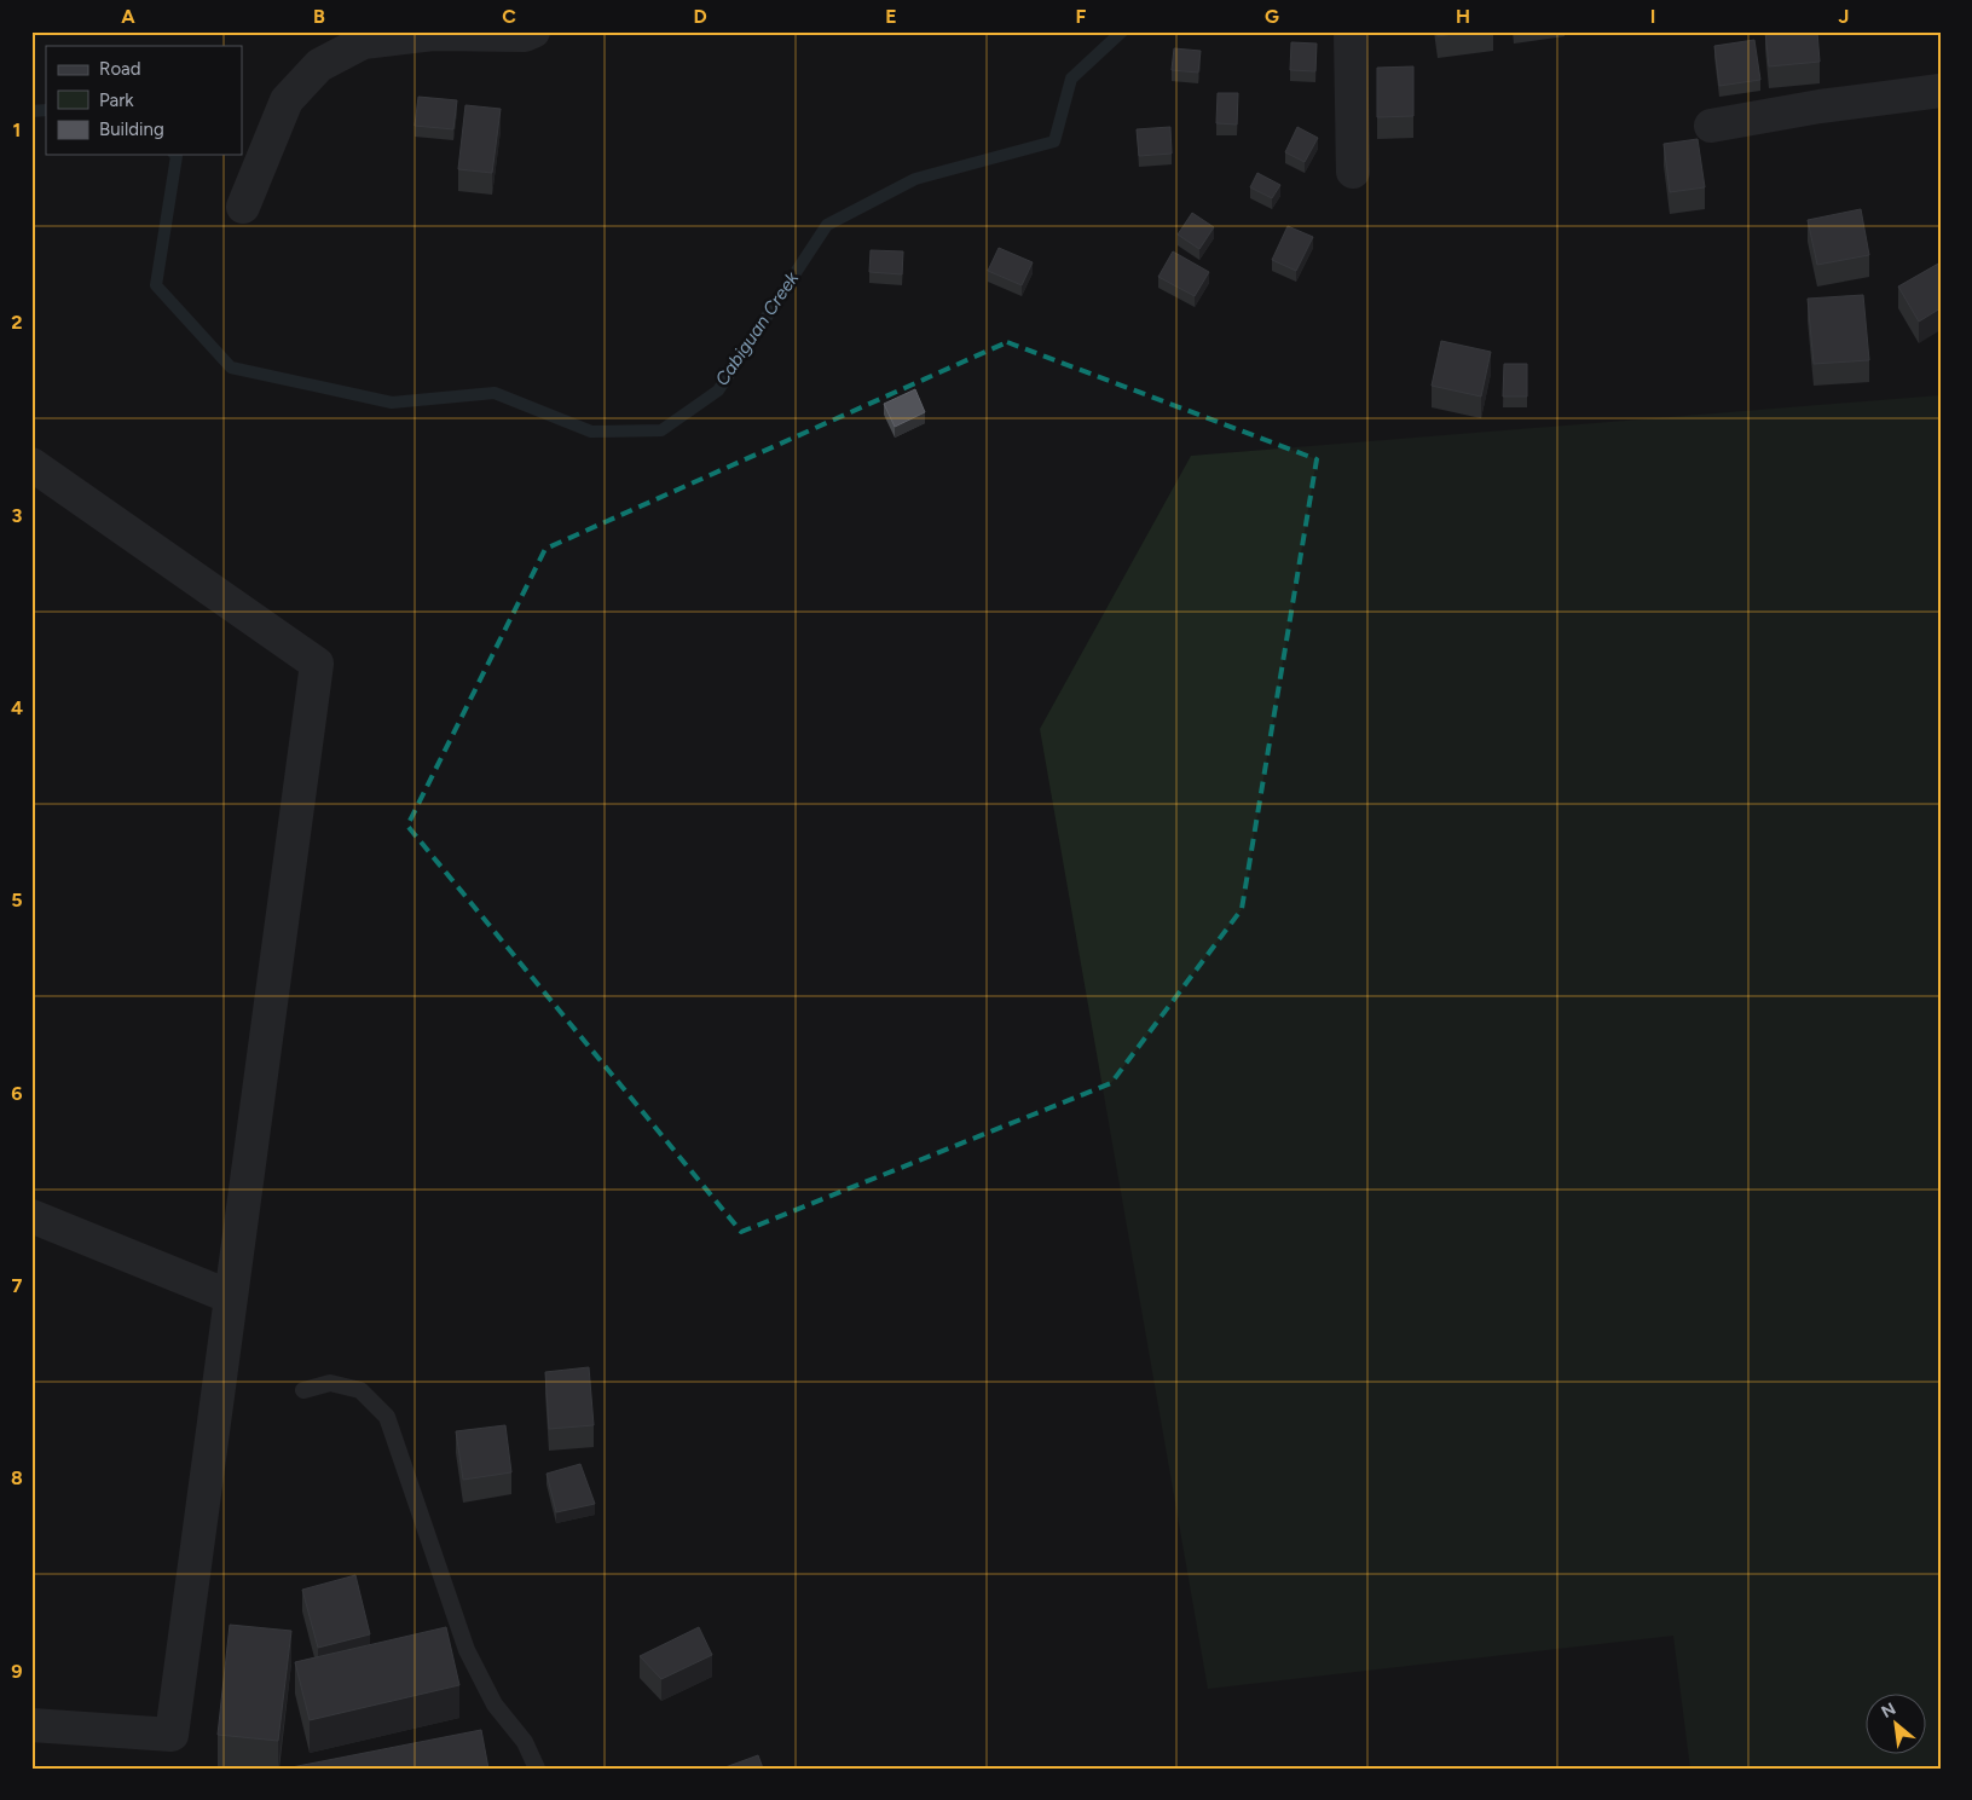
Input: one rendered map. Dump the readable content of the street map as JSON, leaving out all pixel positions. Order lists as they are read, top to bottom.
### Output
{
  "water": ["Cabiguan Creek"],
  "legend": ["Road", "Park", "Building"],
  "north": "top left",
  "grid": {
    "columns": [
      "A",
      "B",
      "C",
      "D",
      "E",
      "F",
      "G",
      "H",
      "I",
      "J"
    ],
    "rows": [
      "1",
      "2",
      "3",
      "4",
      "5",
      "6",
      "7",
      "8",
      "9"
    ]
  }
}
